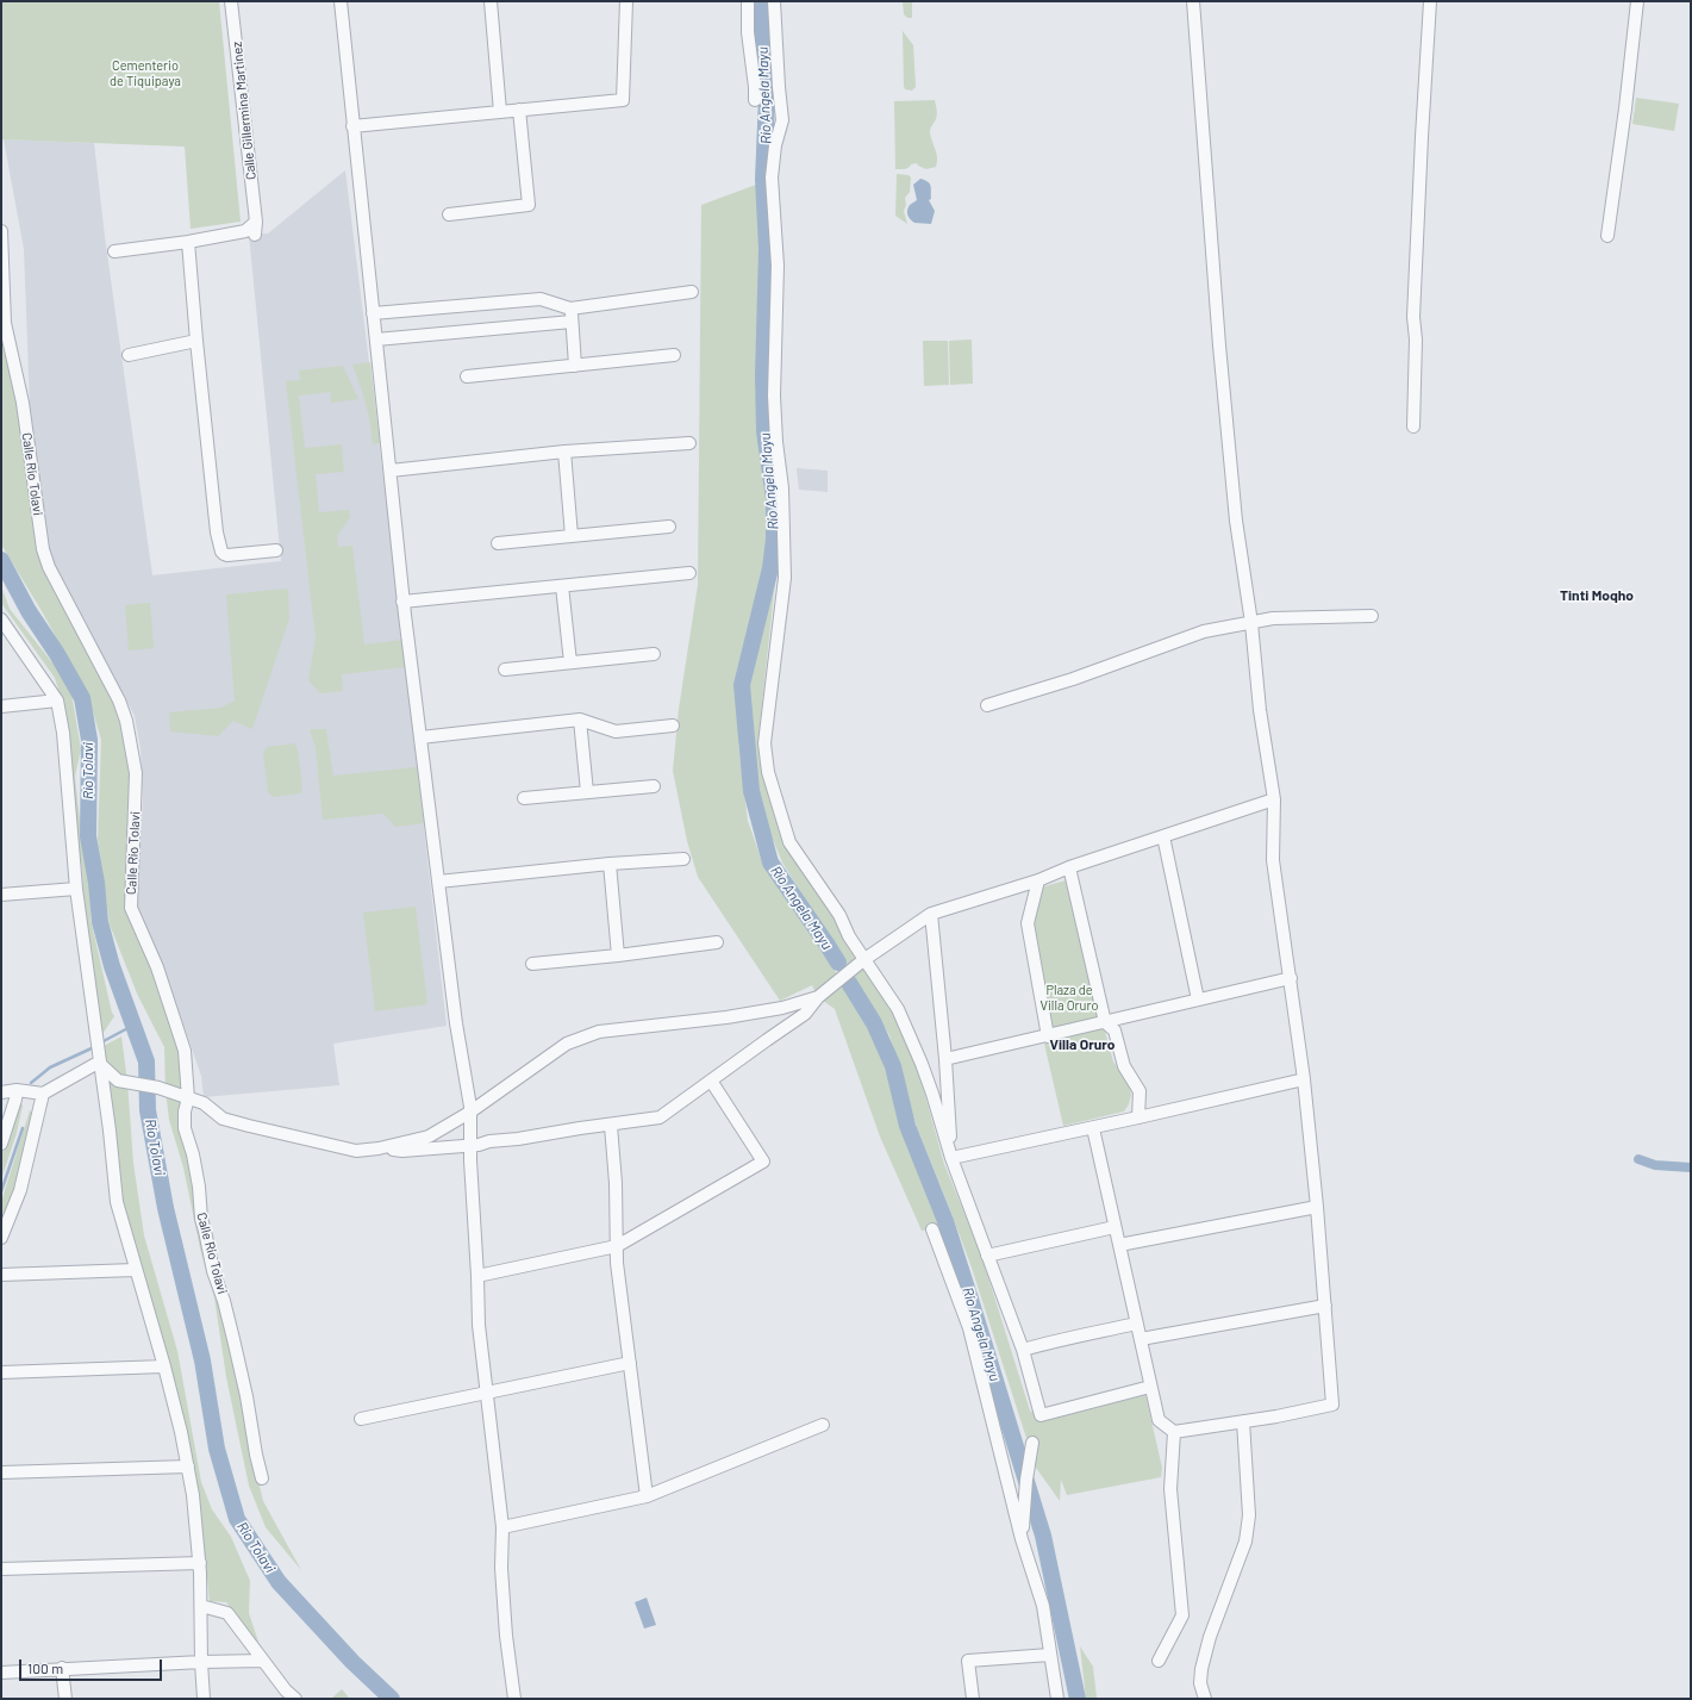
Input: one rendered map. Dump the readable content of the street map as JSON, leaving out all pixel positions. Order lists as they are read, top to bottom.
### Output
{
  "streets": {
    "street": ["Calle Gillermina Martinez", "Calle Río Tolavi"]
  },
  "districts": ["Tinti Moqho", "Villa Oruro"],
  "water": ["Río Angela Mayu", "Río Tolavi"],
  "parks": ["Cementerio de Tiquipaya", "Plaza de Villa Oruro"],
  "scale_bar": "100 m"
}
